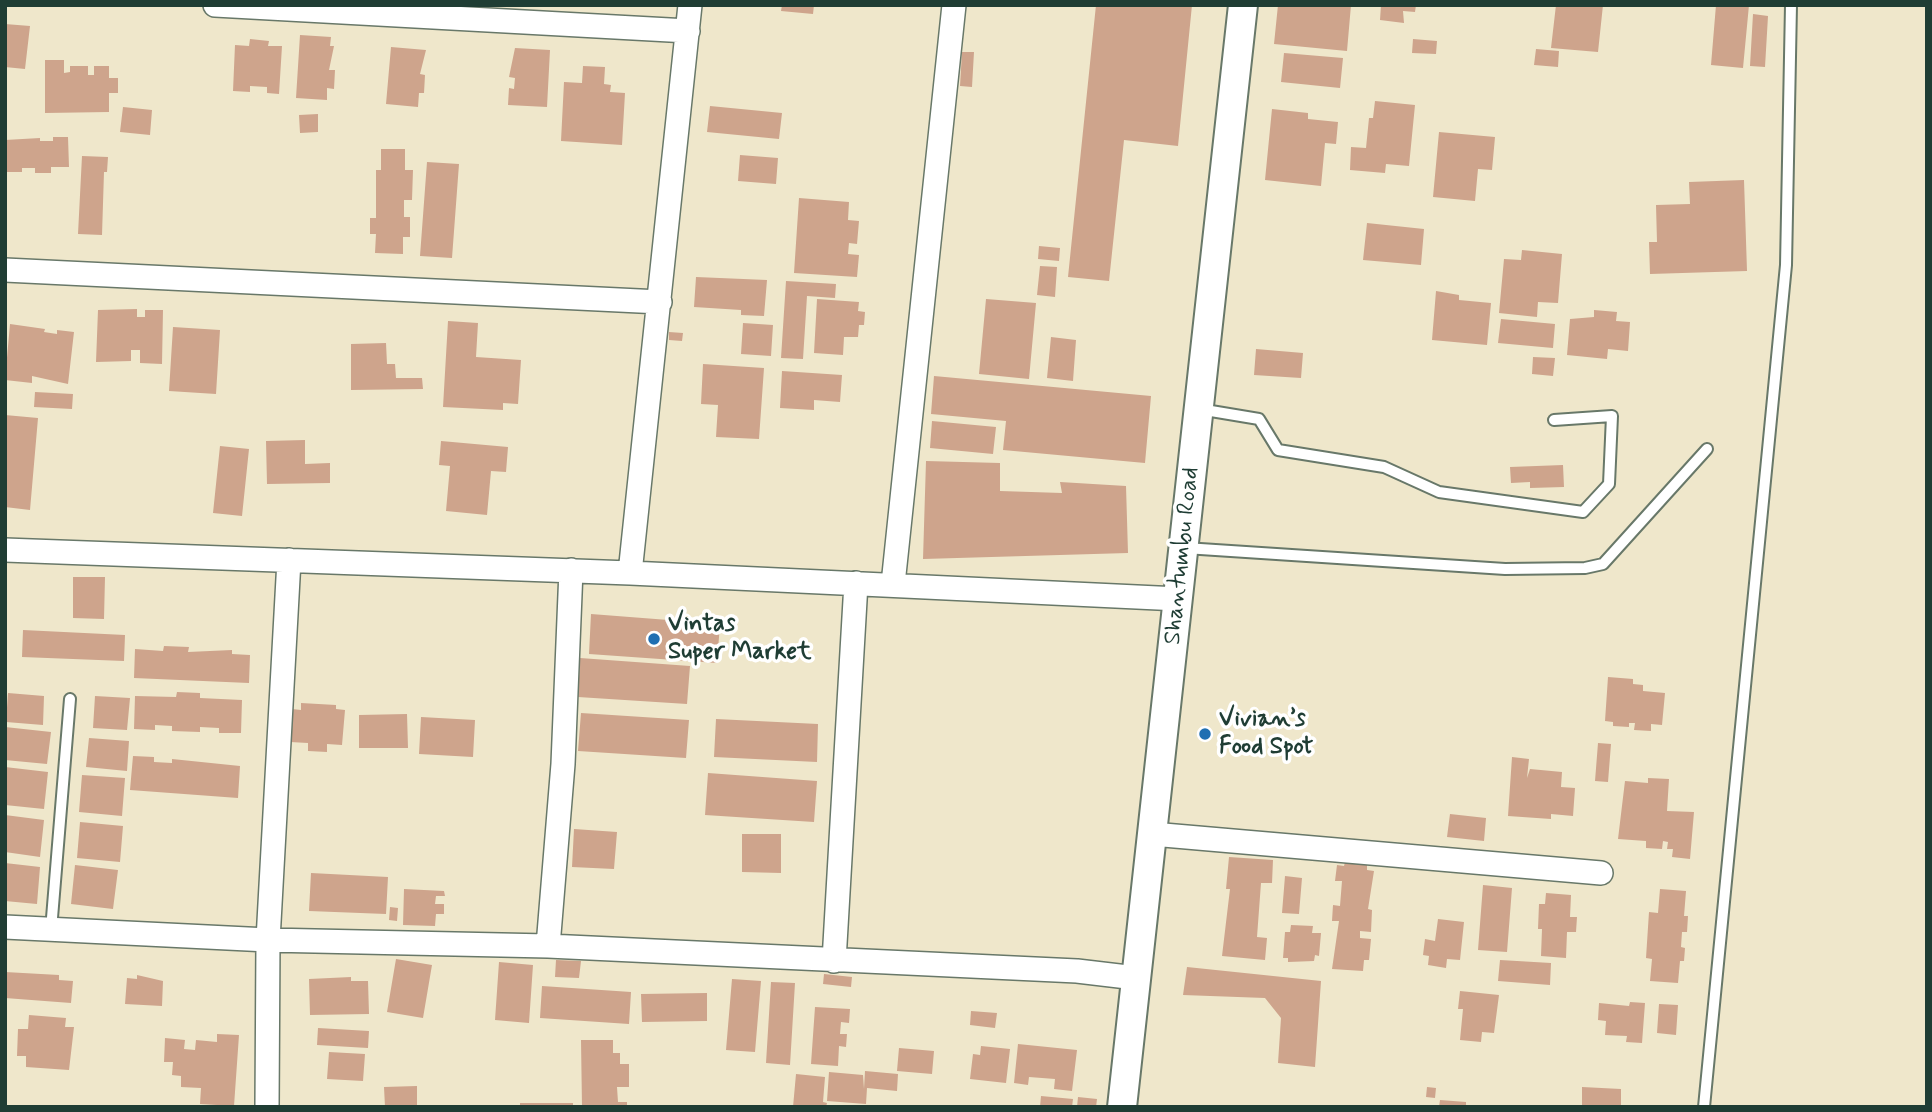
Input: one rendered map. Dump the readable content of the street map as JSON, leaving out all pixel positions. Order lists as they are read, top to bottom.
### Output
{
  "streets": {
    "street": ["Shantumbu Road"]
  },
  "places": ["Vintas Super Market", "Vivian’s Food Spot"]
}
